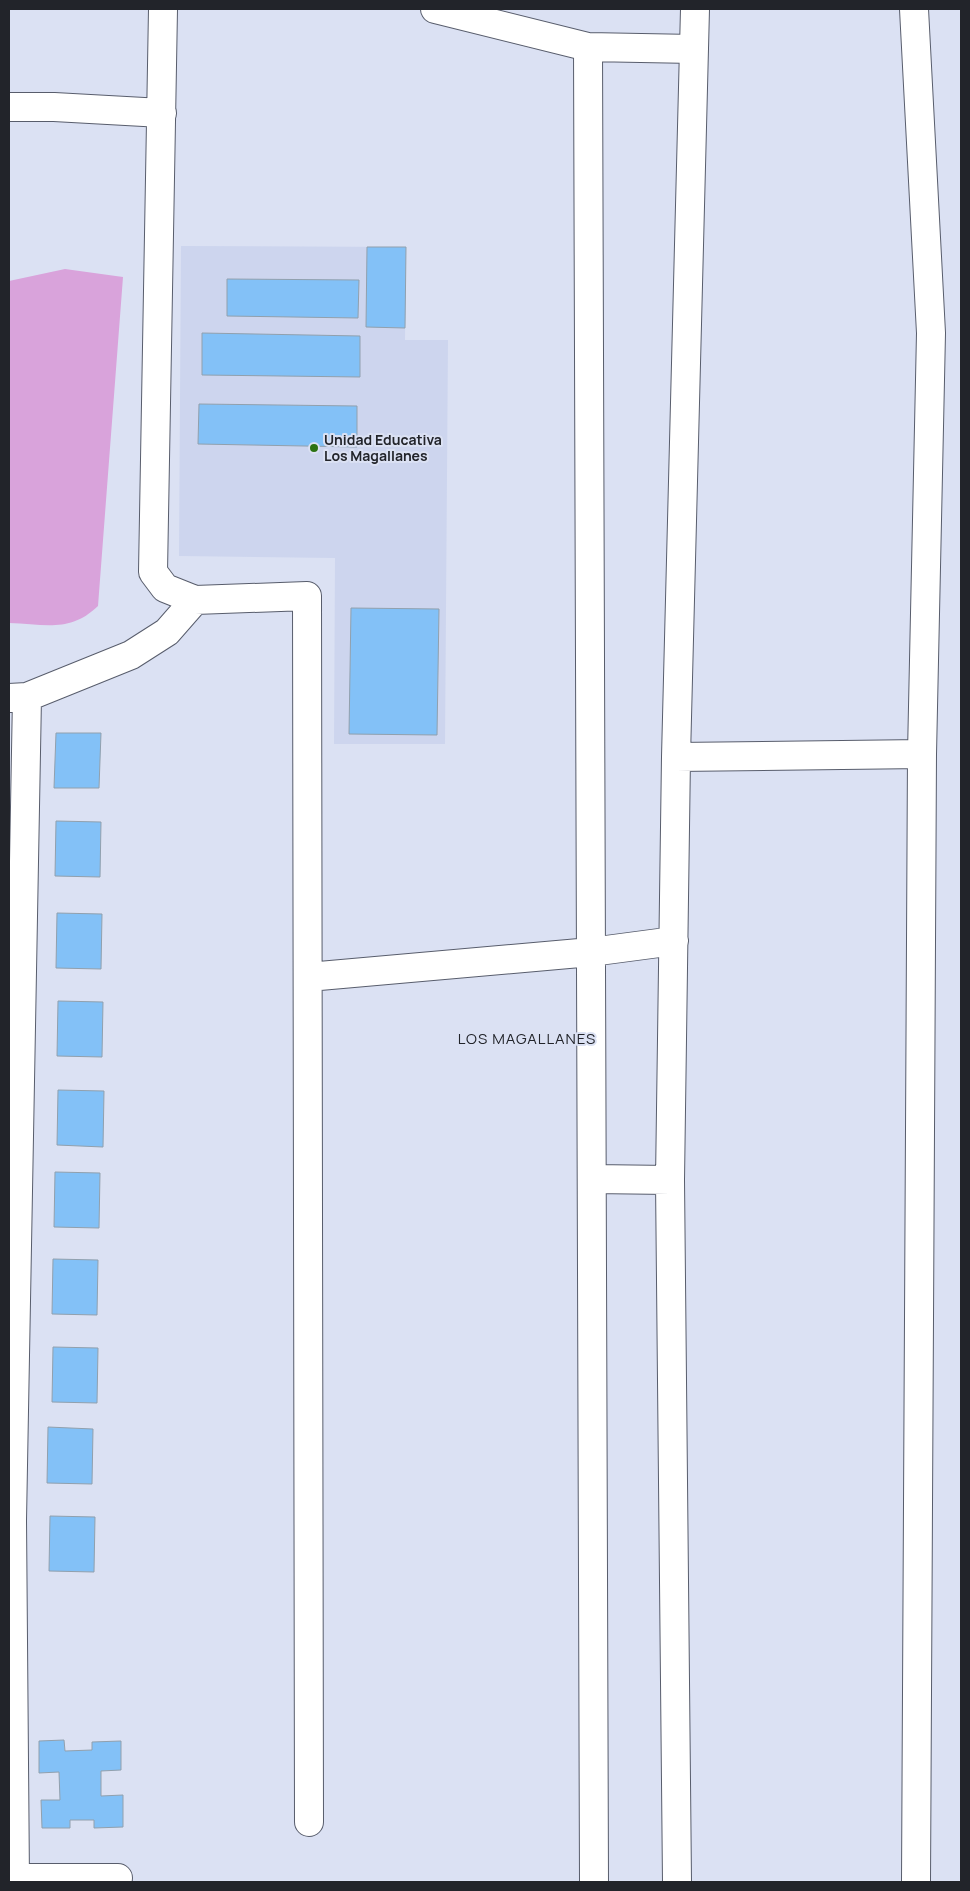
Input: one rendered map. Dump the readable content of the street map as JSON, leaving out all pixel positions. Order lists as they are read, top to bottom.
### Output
{
  "districts": ["LOS MAGALLANES"],
  "places": ["Unidad Educativa Los Magallanes"]
}
